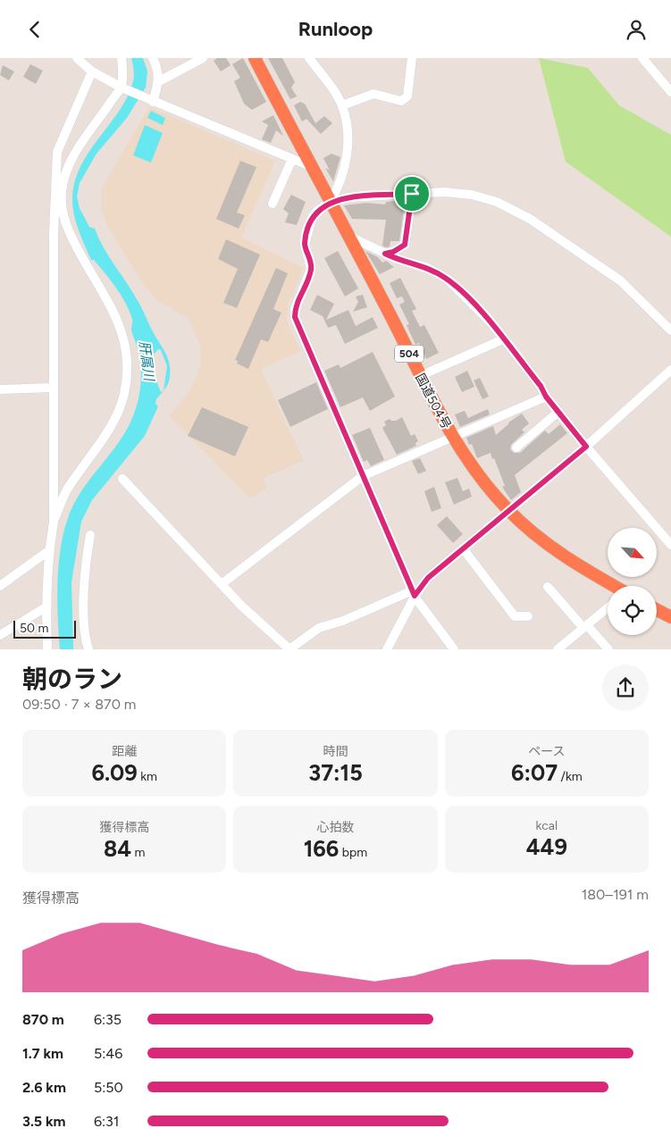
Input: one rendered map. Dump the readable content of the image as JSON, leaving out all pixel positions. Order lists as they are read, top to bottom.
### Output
{
  "streets": {
    "highway": ["504", "国道504号"]
  },
  "water": ["肝属川"],
  "scale_bar": "50 m",
  "north": "bottom right",
  "page": {
    "header": "Runloop",
    "scale": "50 m",
    "heading": ["朝のラン", "09:50 · 7 × 870 m"],
    "stats": [
      ["距離", "6.09 km"],
      ["時間", "37:15"],
      ["ペース", "6:07 /km"],
      ["獲得標高", "84 m"],
      ["心拍数", "166 bpm"],
      ["kcal", "449"]
    ],
    "chart": ["獲得標高", "180–191 m"],
    "list": [
      {
        "name": "870 m",
        "note": "6:35"
      },
      {
        "name": "1.7 km",
        "note": "5:46"
      },
      {
        "name": "2.6 km",
        "note": "5:50"
      },
      {
        "name": "3.5 km",
        "note": "6:31"
      }
    ]
  }
}
